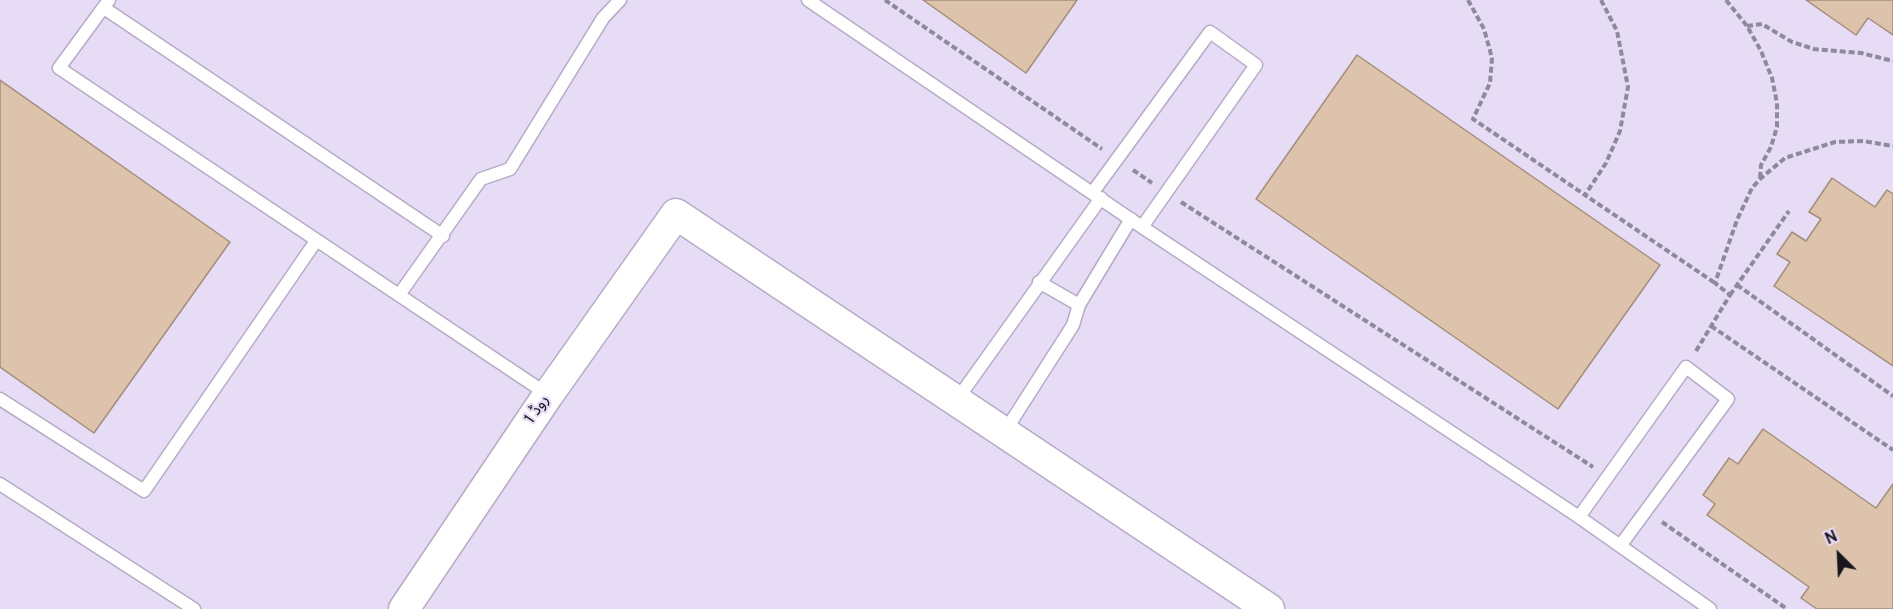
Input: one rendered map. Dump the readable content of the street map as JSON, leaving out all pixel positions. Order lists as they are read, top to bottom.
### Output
{
  "streets": {
    "street": ["روڈ 1"]
  },
  "north": "top left"
}
